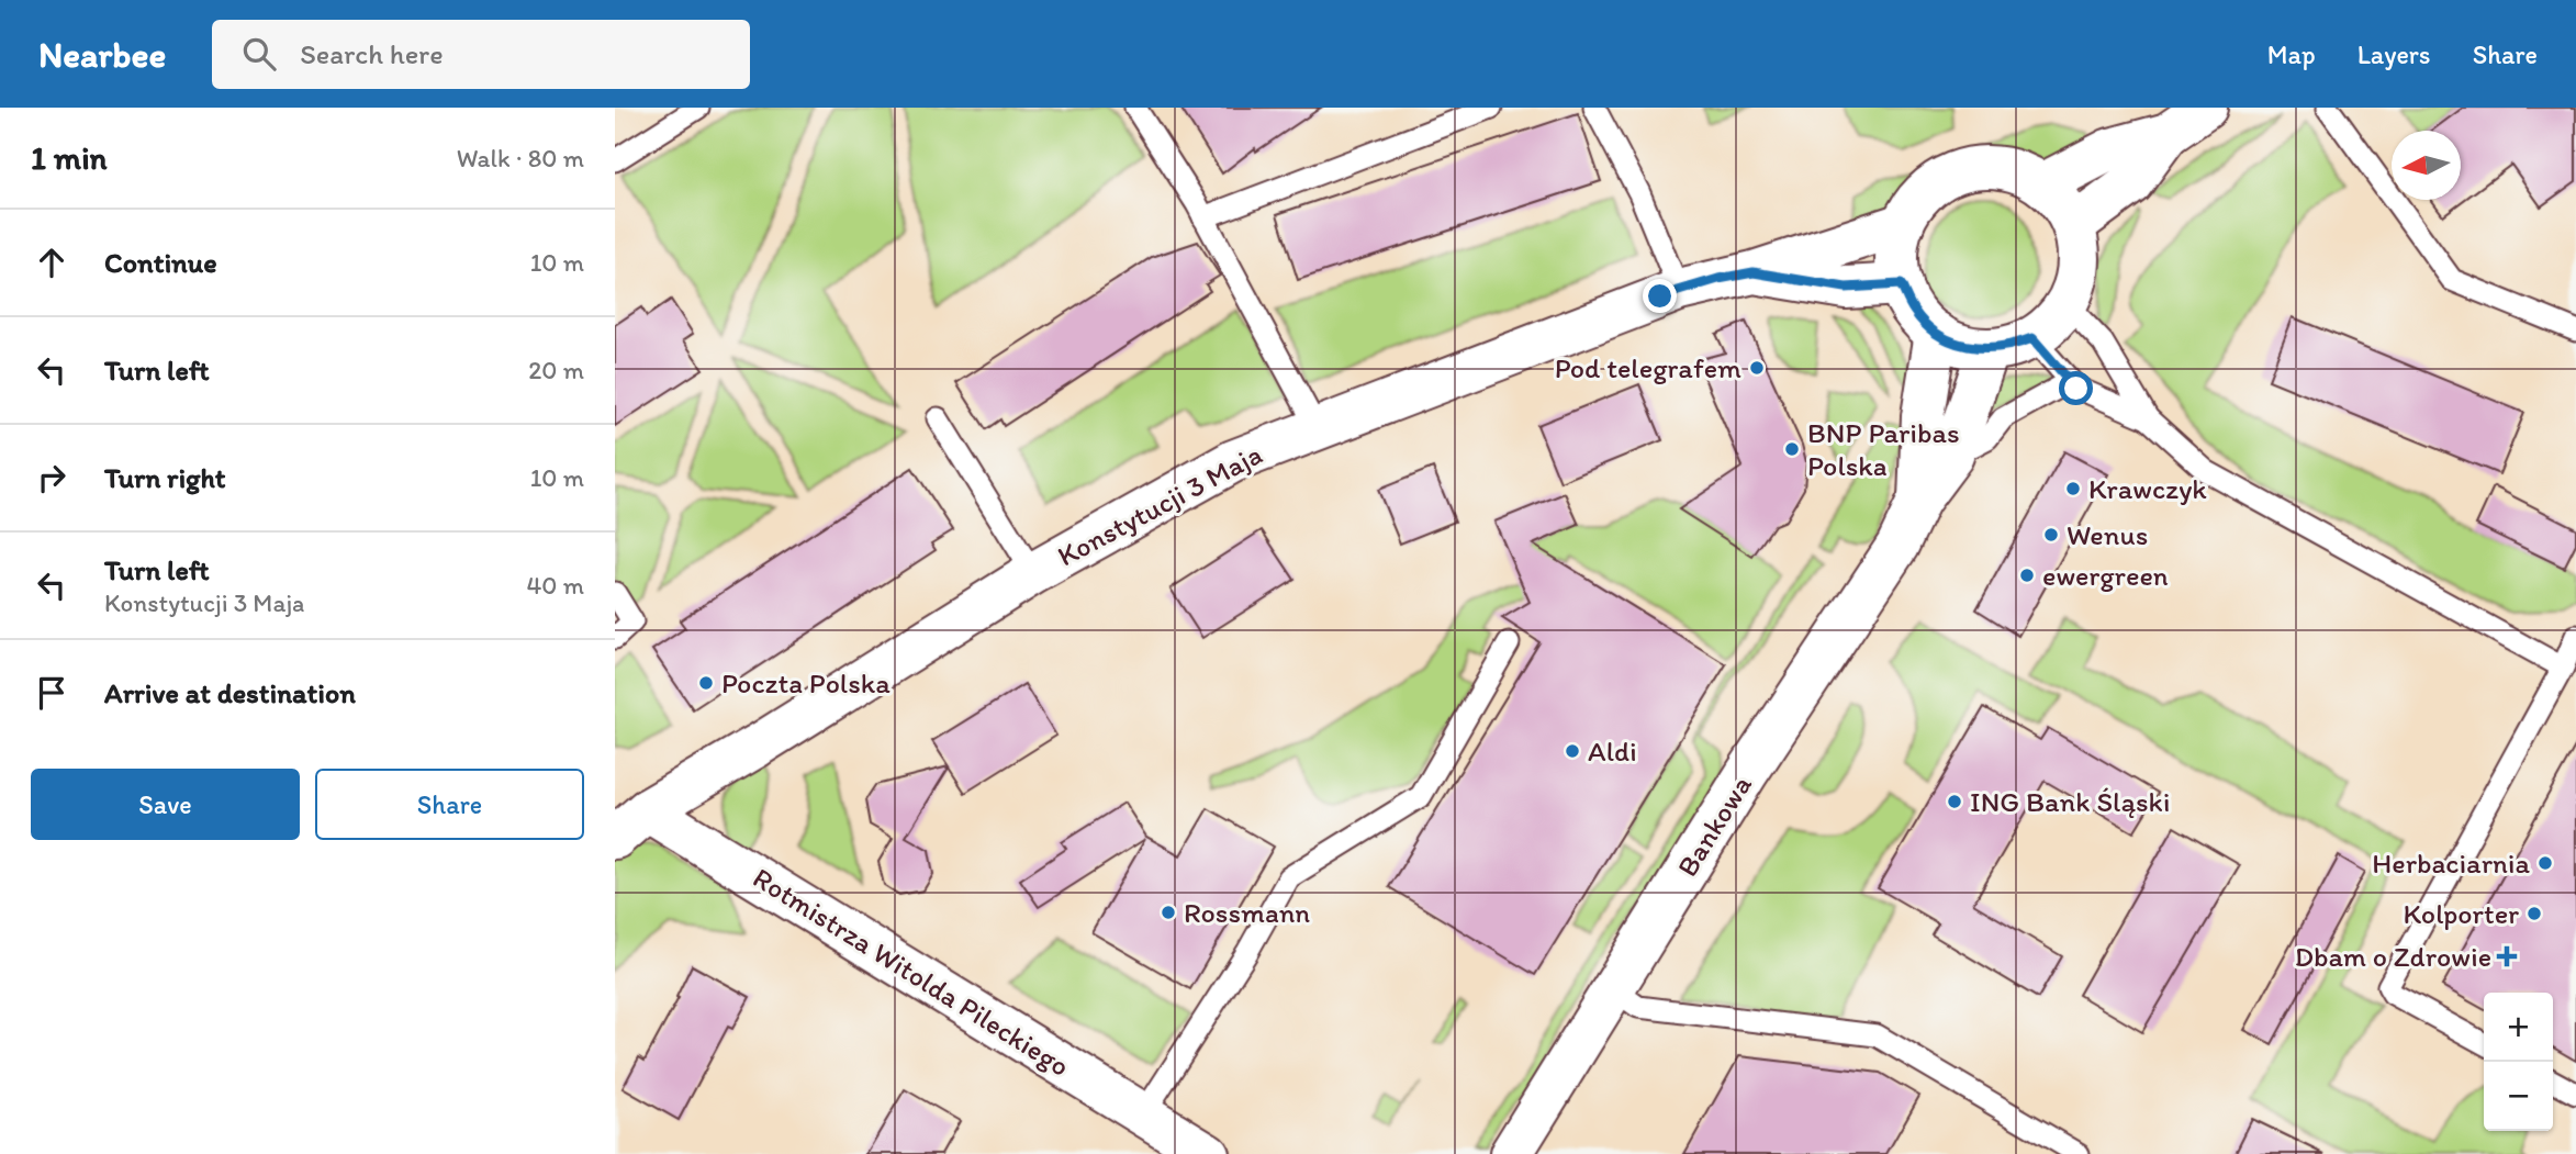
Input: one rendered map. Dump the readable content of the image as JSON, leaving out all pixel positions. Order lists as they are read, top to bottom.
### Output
{
  "streets": {
    "street": ["Konstytucji 3 Maja", "Bankowa", "Rotmistrza Witolda Pileckiego"]
  },
  "crossings": [
    ["Konstytucji 3 Maja", "Bankowa"],
    ["Konstytucji 3 Maja", "Rotmistrza Witolda Pileckiego"]
  ],
  "places": {
    "other": [
      "Pod telegrafem",
      "BNP Paribas Polska",
      "Krawczyk",
      "Wenus",
      "ewergreen",
      "Poczta Polska",
      "Aldi",
      "ING Bank Śląski",
      "Herbaciarnia",
      "Rossmann",
      "Kolporter"
    ],
    "health": ["Dbam o Zdrowie"]
  },
  "north": "left",
  "page": {
    "header": "Nearbee",
    "search": "Search here",
    "nav": ["Map", "Layers", "Share"],
    "heading": ["1 min", "Walk · 80 m"],
    "list": [
      ["Continue", "10 m"],
      ["Turn left", "20 m"],
      ["Turn right", "10 m"],
      ["Turn left", "Konstytucji 3 Maja", "40 m"],
      "Arrive at destination"
    ],
    "buttons": ["Save", "Share"],
    "map_buttons": ["+", "−"]
  }
}
